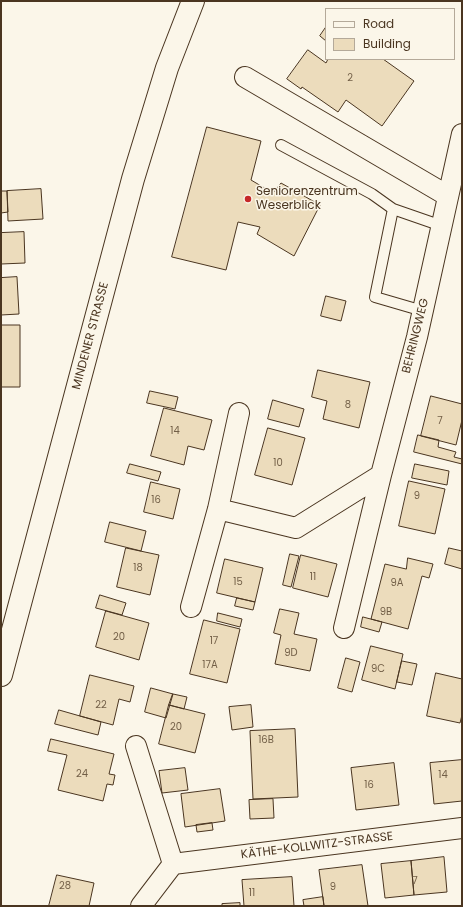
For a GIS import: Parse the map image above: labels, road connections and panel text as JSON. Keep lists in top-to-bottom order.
{
  "streets": {
    "main road": ["MINDENER STRASSE"],
    "street": ["BEHRINGWEG", "KÄTHE-KOLLWITZ-STRASSE"]
  },
  "places": ["Seniorenzentrum Weserblick"],
  "house_numbers": [
    "2",
    "8",
    "7",
    "14",
    "10",
    "9",
    "16",
    "18",
    "11",
    "15",
    "9A",
    "9B",
    "20",
    "17",
    "9D",
    "17A",
    "9C",
    "22",
    "20",
    "16B",
    "24",
    "14",
    "16",
    "7",
    "28",
    "9",
    "11"
  ],
  "legend": ["Road", "Building"]
}
